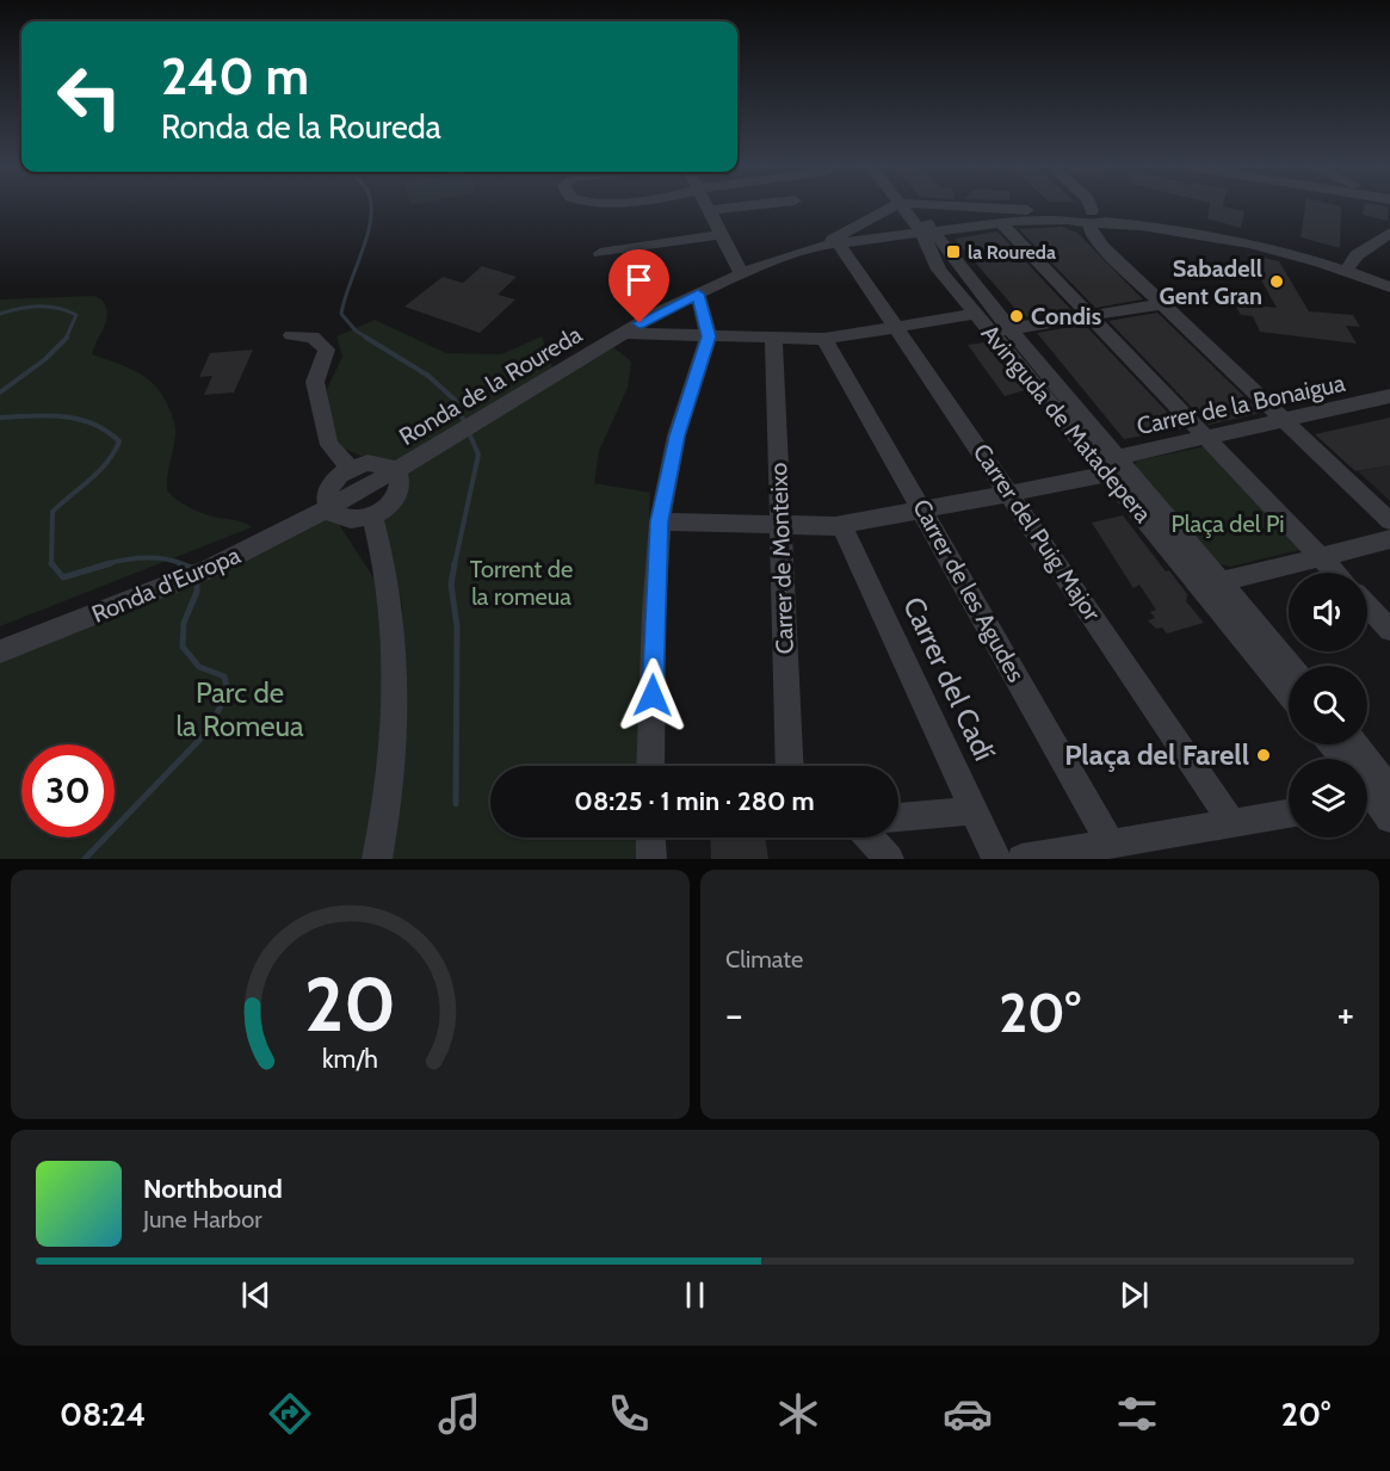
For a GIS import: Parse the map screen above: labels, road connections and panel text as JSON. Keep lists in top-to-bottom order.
{
  "streets": {
    "street": [
      "Ronda de la Roureda",
      "Carrer de la Bonaigua",
      "Avinguda de Matadepera",
      "Carrer del Puig Major",
      "Carrer de Monteixo",
      "Ronda d'Europa",
      "Carrer de les Agudes",
      "Carrer del Cadí"
    ]
  },
  "crossings": [
    ["Ronda de la Roureda", "Avinguda de Matadepera"],
    ["Ronda de la Roureda", "Carrer del Puig Major"],
    ["Ronda de la Roureda", "Ronda d'Europa"],
    ["Carrer de la Bonaigua", "Avinguda de Matadepera"],
    ["Carrer de la Bonaigua", "Carrer del Puig Major"],
    ["Carrer de la Bonaigua", "Carrer de Monteixo"],
    ["Carrer de la Bonaigua", "Carrer de les Agudes"],
    ["Carrer de la Bonaigua", "Carrer del Cadí"]
  ],
  "parks": ["Plaça del Pi", "Torrent de la romeua", "Parc de la Romeua"],
  "places": {
    "transit": ["la Roureda"],
    "other": ["Sabadell Gent Gran", "Condis", "Plaça del Farell"]
  },
  "page": {
    "turn": ["240 m", "Ronda de la Roureda"],
    "limit": "30",
    "trip": "08:25 · 1 min · 280 m",
    "tile": "Climate",
    "heat": ["−", "20°", "+"],
    "song": ["Northbound", "June Harbor"],
    "tabs": ["08:24", "20°"],
    "gauge": ["20", "km/h"]
  }
}
